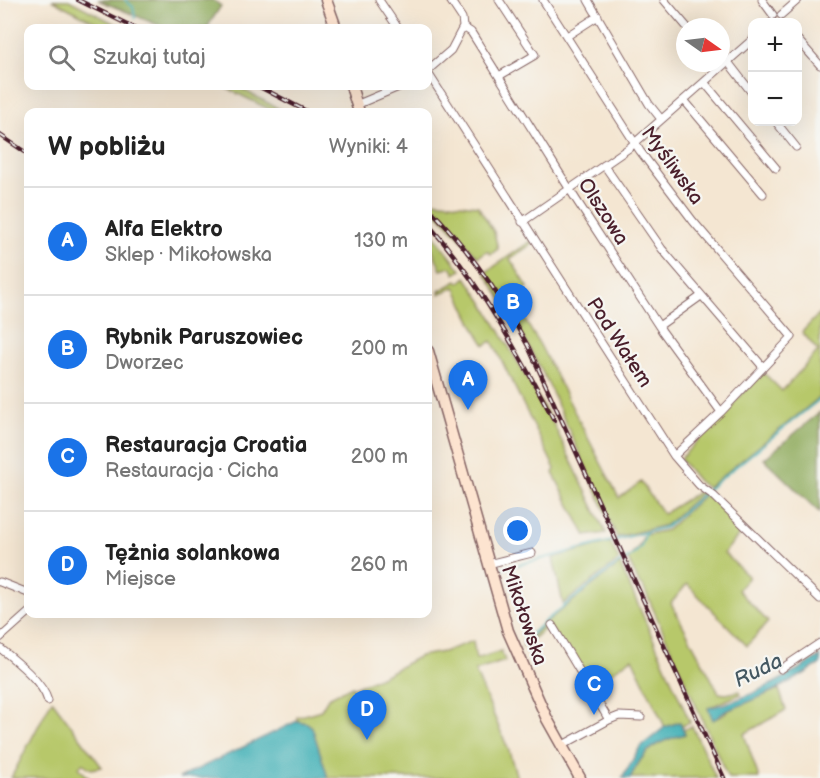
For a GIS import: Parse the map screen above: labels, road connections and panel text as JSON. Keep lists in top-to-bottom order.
{
  "streets": {
    "main road": ["Mikołowska"],
    "street": ["Myśliwska", "Olszowa", "Pod Wałem"]
  },
  "water": ["Ruda"],
  "north": "right",
  "page": {
    "map_buttons": ["+", "−"],
    "search": "Szukaj tutaj",
    "heading": ["W pobliżu", "Wyniki: 4"],
    "list": [
      {
        "mark": "A",
        "name": "Alfa Elektro",
        "note": "Sklep · Mikołowska",
        "value": "130 m"
      },
      {
        "mark": "B",
        "name": "Rybnik Paruszowiec",
        "note": "Dworzec",
        "value": "200 m"
      },
      {
        "mark": "C",
        "name": "Restauracja Croatia",
        "note": "Restauracja · Cicha",
        "value": "200 m"
      },
      {
        "mark": "D",
        "name": "Tężnia solankowa",
        "note": "Miejsce",
        "value": "260 m"
      }
    ],
    "pins": [
      "B",
      "A",
      "C",
      "D"
    ]
  }
}
